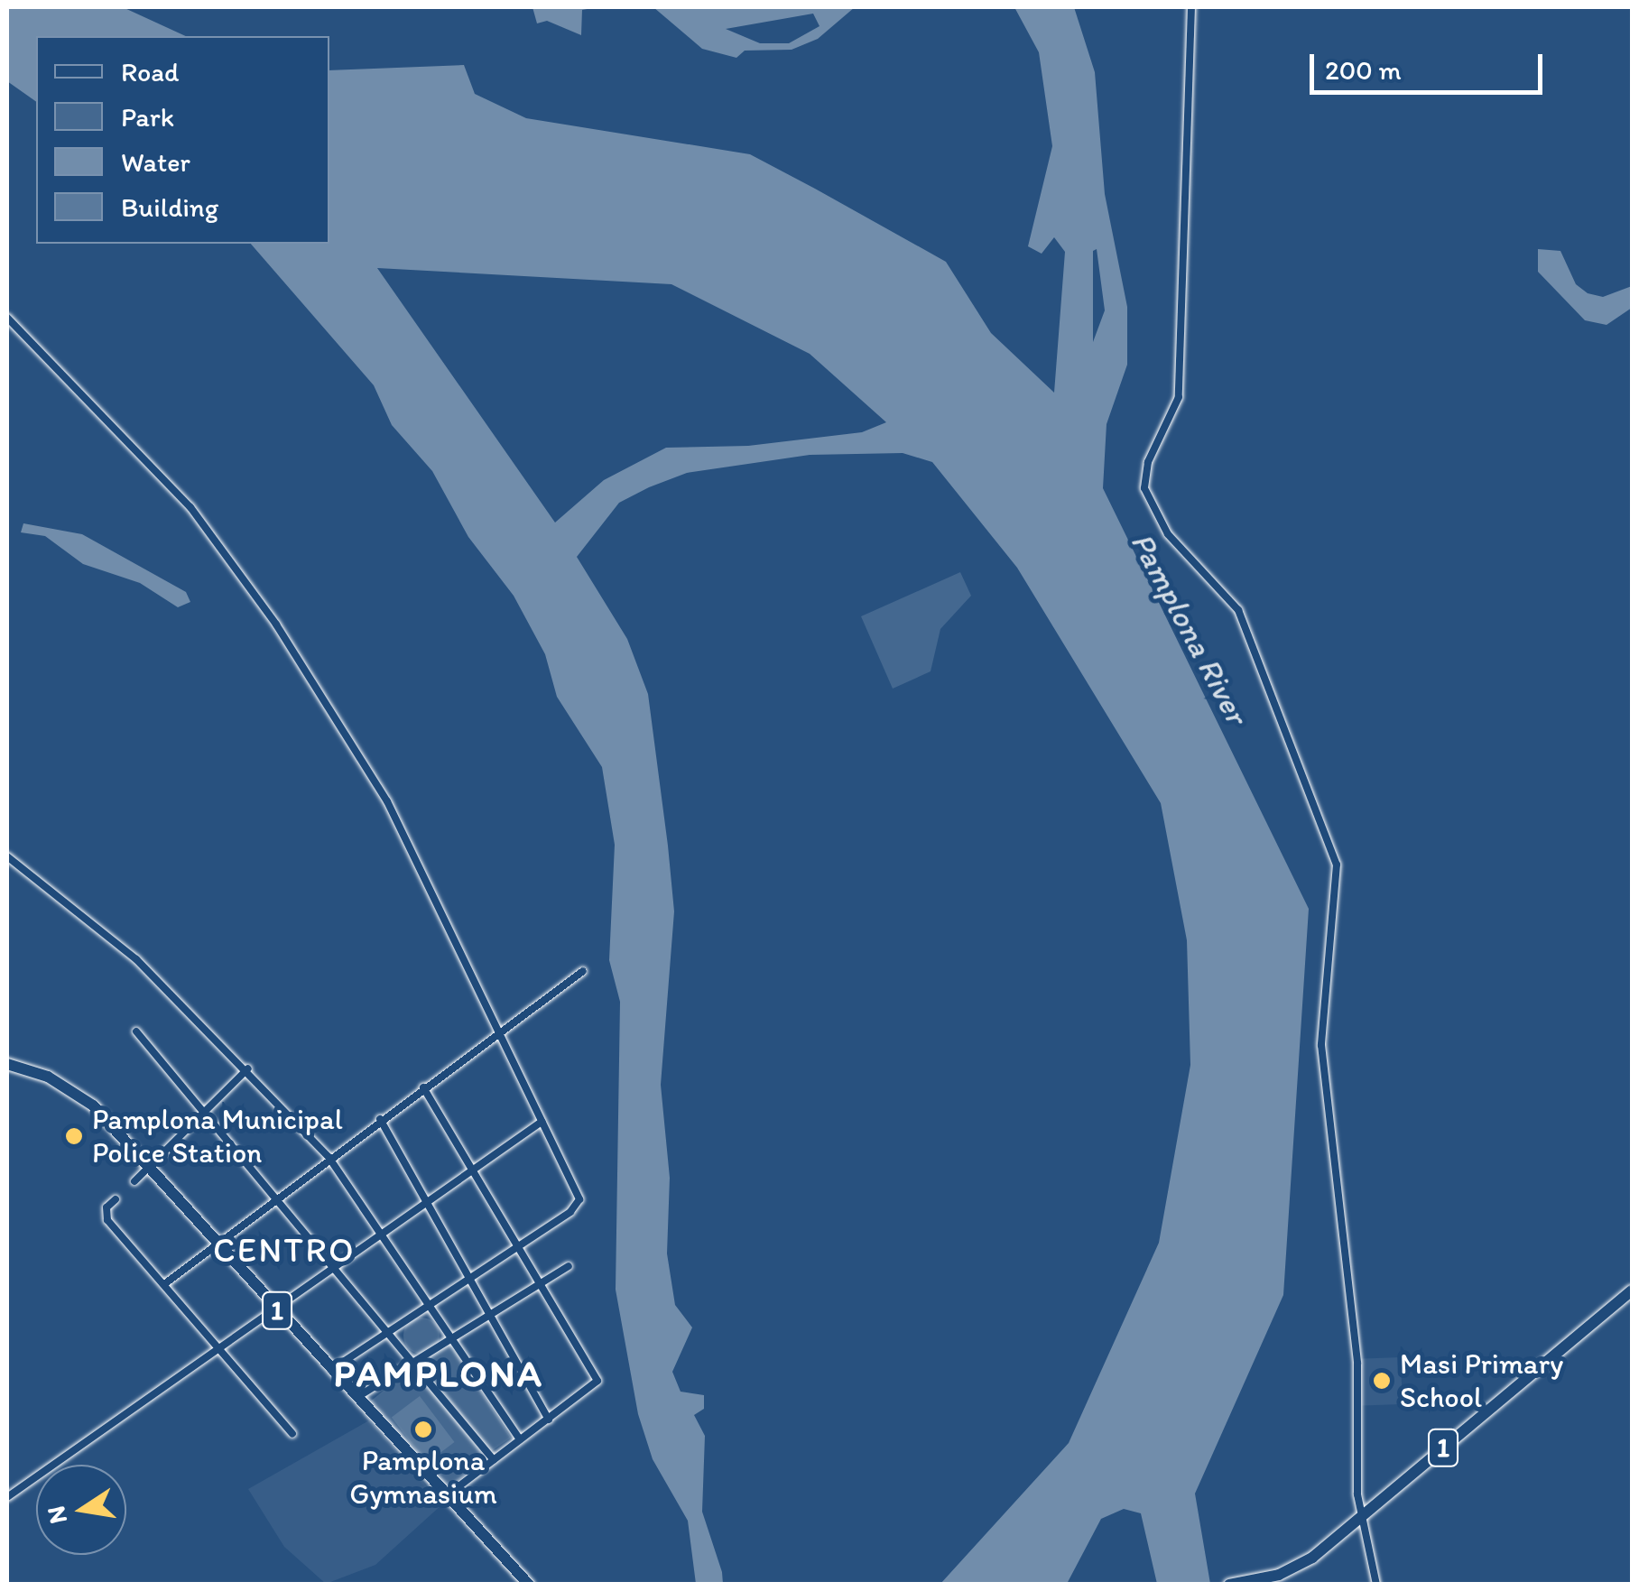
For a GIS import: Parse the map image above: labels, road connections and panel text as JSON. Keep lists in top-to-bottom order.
{
  "streets": {
    "highway": ["1"]
  },
  "districts": ["CENTRO", "PAMPLONA"],
  "water": ["Pamplona River"],
  "places": ["Pamplona Municipal Police Station", "Masi Primary School", "Pamplona Gymnasium"],
  "legend": [
    "Road",
    "Park",
    "Water",
    "Building"
  ],
  "scale_bar": "200 m",
  "north": "left"
}
